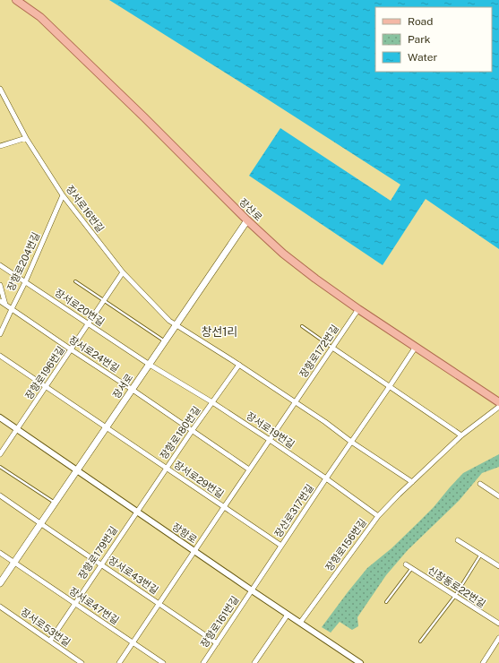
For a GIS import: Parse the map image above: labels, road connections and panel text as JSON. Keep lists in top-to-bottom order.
{
  "streets": {
    "main road": ["장산로", "장서로"],
    "street": [
      "장서로16번길",
      "장항로204번길",
      "장서로20번길",
      "장항로172번길",
      "장서로24번길",
      "장항로196번길",
      "장서로19번길",
      "장항로180번길",
      "장서로29번길",
      "장산로317번길",
      "장항로",
      "장항로156번길",
      "장항로179번길",
      "장서로43번길",
      "신창동로22번길",
      "장서로47번길",
      "장항로161번길",
      "장서로53번길"
    ]
  },
  "crossings": [
    ["장서로16번길", "장항로204번길"],
    ["장서로16번길", "장항로172번길"],
    ["장서로16번길", "장항로196번길"],
    ["장서로16번길", "장서로"],
    ["장서로16번길", "장항로180번길"],
    ["장산로", "장항로172번길"],
    ["장산로", "장서로"],
    ["장산로", "장산로317번길"],
    ["장항로204번길", "장서로20번길"],
    ["장항로204번길", "장서로24번길"],
    ["장서로20번길", "장항로196번길"],
    ["장서로20번길", "장서로"],
    ["장서로20번길", "장서로19번길"],
    ["장항로172번길", "장서로24번길"],
    ["장항로172번길", "장서로19번길"],
    ["장항로172번길", "장서로29번길"],
    ["장항로172번길", "장항로"],
    ["장항로172번길", "장서로43번길"],
    ["장항로172번길", "장서로47번길"],
    ["장서로24번길", "장항로196번길"],
    ["장서로24번길", "장서로"],
    ["장서로24번길", "장항로180번길"],
    ["장항로196번길", "장서로29번길"],
    ["장항로196번길", "장항로"],
    ["장서로", "장서로19번길"],
    ["장서로", "장서로29번길"],
    ["장서로", "장항로"],
    ["장서로", "장서로43번길"],
    ["장서로", "장서로47번길"],
    ["장서로19번길", "장항로180번길"],
    ["장서로19번길", "장산로317번길"],
    ["장서로19번길", "장항로156번길"],
    ["장항로180번길", "장서로29번길"],
    ["장항로180번길", "장항로"],
    ["장항로180번길", "장항로179번길"],
    ["장서로29번길", "장산로317번길"],
    ["장산로317번길", "장항로"],
    ["장산로317번길", "장항로161번길"],
    ["장항로", "장항로156번길"],
    ["장항로", "장항로179번길"],
    ["장항로", "장항로161번길"],
    ["장항로179번길", "장서로43번길"],
    ["장항로179번길", "장서로47번길"],
    ["장항로179번길", "장서로53번길"],
    ["장서로43번길", "장항로161번길"]
  ],
  "districts": ["창선1리"],
  "legend": ["Road", "Park", "Water"]
}
